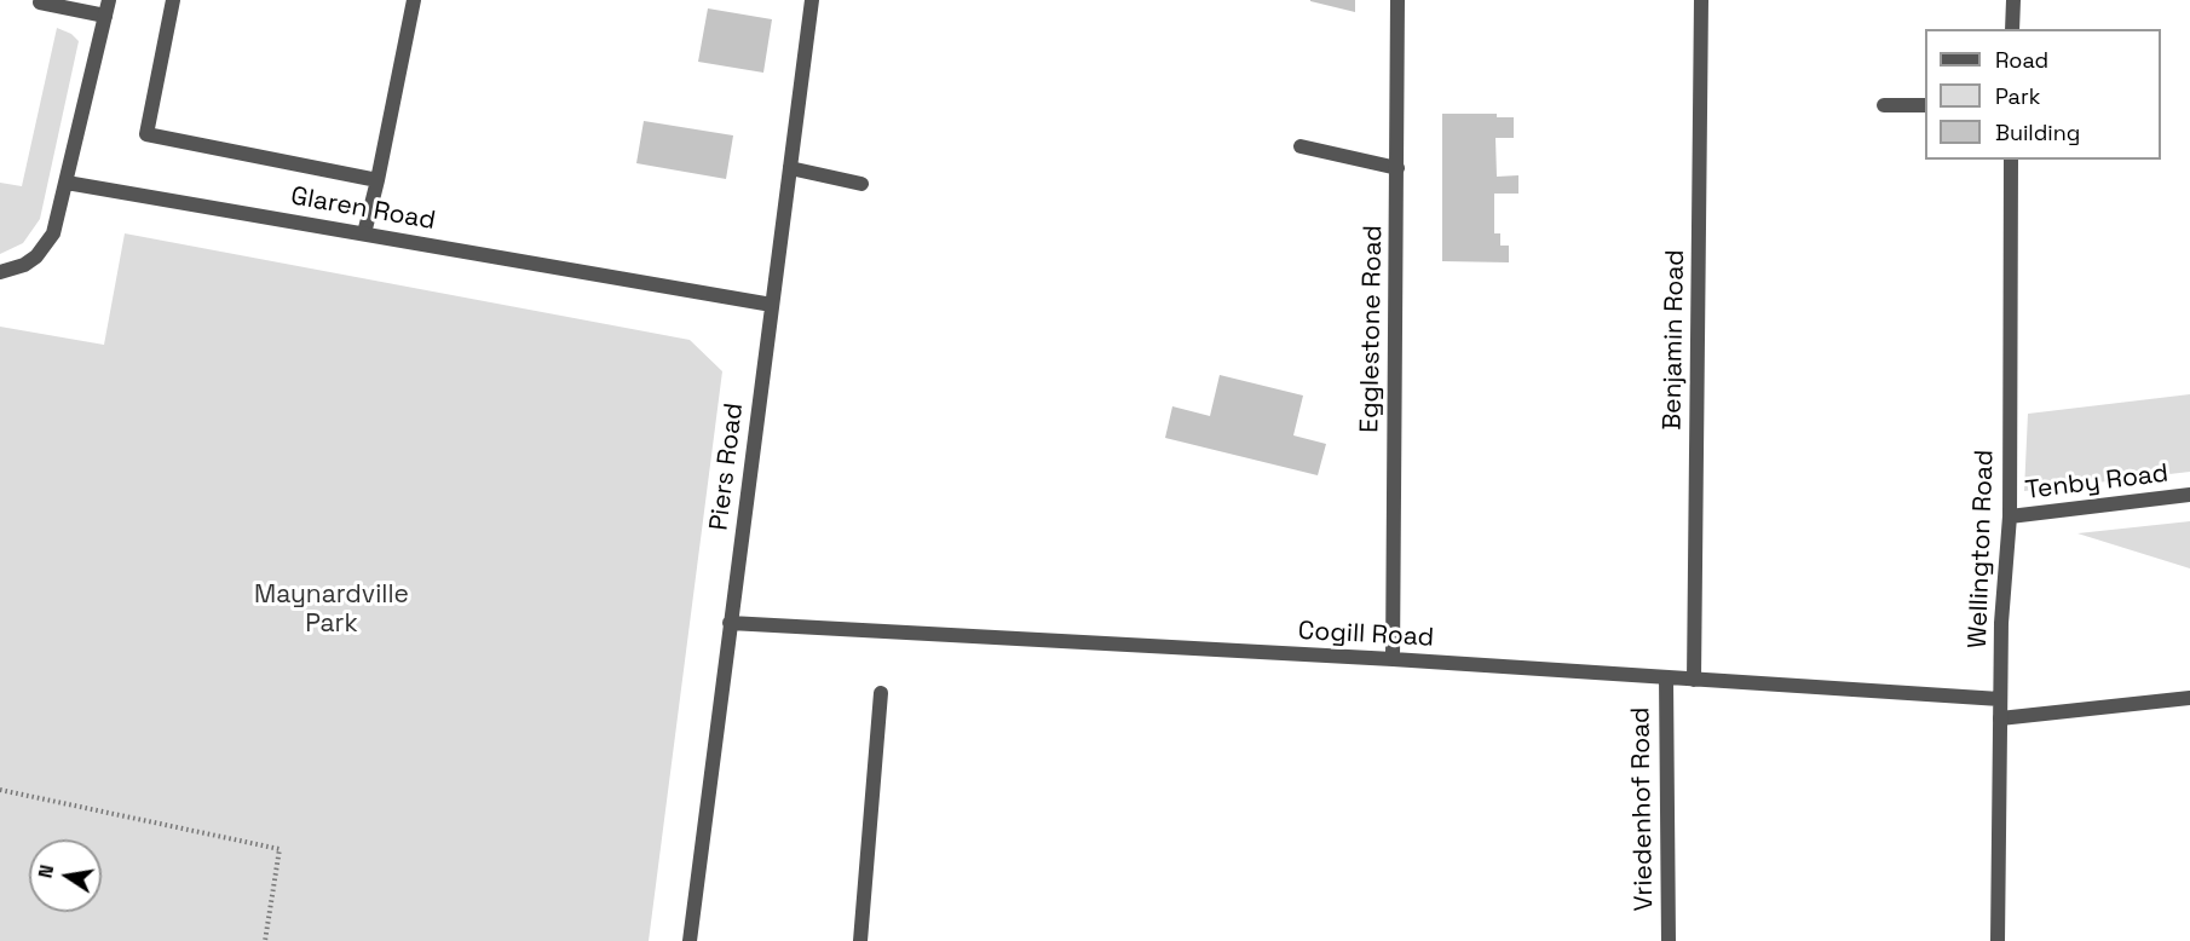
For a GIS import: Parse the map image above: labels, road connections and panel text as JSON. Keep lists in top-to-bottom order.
{
  "streets": {
    "street": [
      "Glaren Road",
      "Egglestone Road",
      "Benjamin Road",
      "Piers Road",
      "Tenby Road",
      "Wellington Road",
      "Cogill Road",
      "Vriedenhof Road"
    ]
  },
  "crossings": [
    ["Glaren Road", "Piers Road"],
    ["Egglestone Road", "Cogill Road"],
    ["Benjamin Road", "Cogill Road"],
    ["Piers Road", "Cogill Road"],
    ["Tenby Road", "Wellington Road"],
    ["Wellington Road", "Cogill Road"],
    ["Cogill Road", "Vriedenhof Road"]
  ],
  "parks": ["Maynardville Park"],
  "legend": ["Road", "Park", "Building"],
  "north": "left"
}
